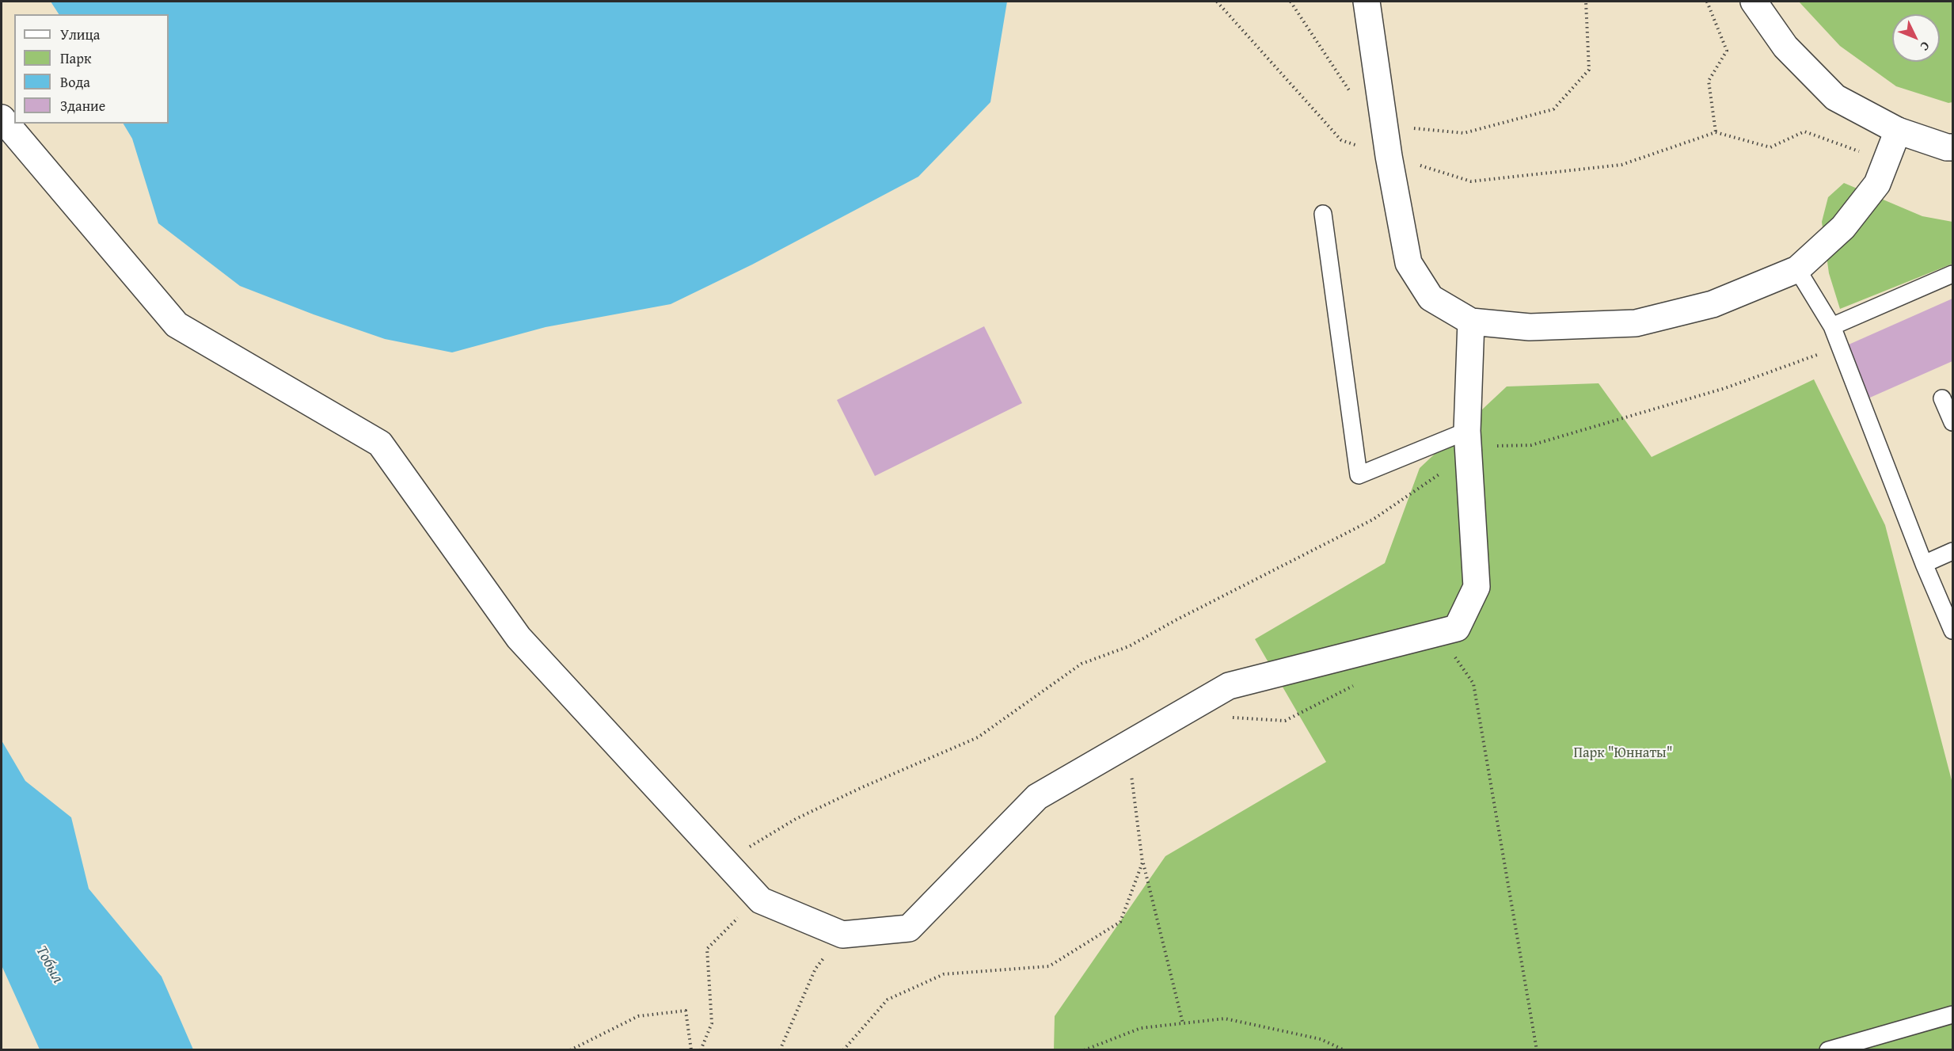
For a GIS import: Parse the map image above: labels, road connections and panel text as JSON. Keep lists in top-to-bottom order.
{
  "water": ["Тобыл"],
  "parks": ["Парк \"Юннаты\""],
  "legend": [
    "Улица",
    "Парк",
    "Вода",
    "Здание"
  ],
  "north": "bottom right"
}
